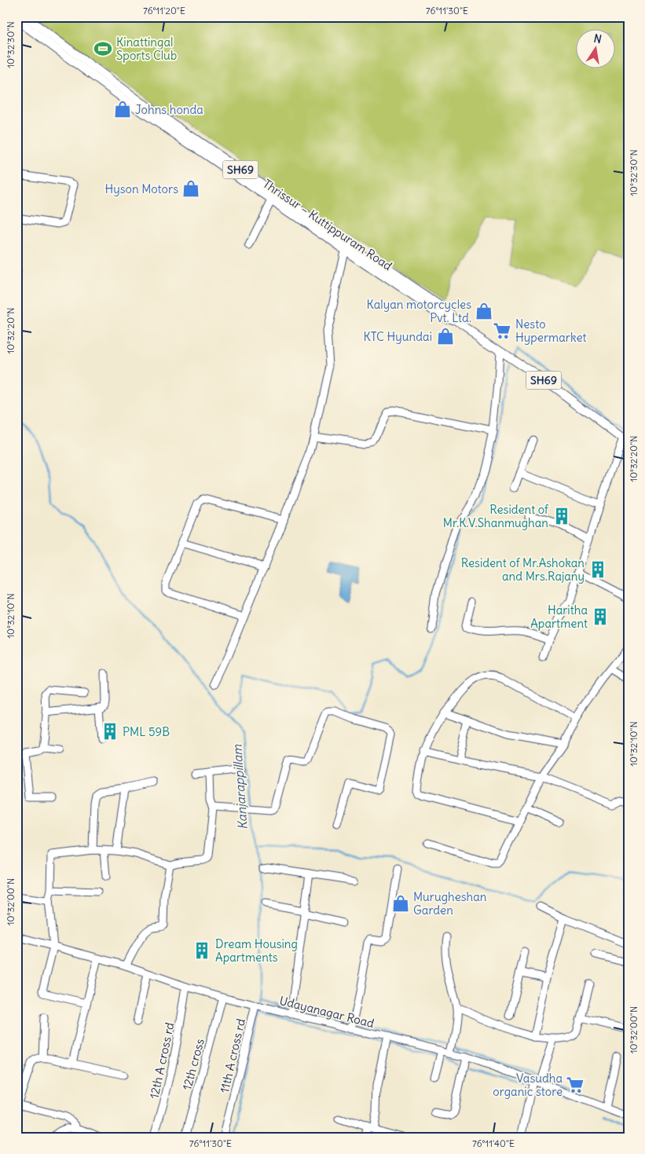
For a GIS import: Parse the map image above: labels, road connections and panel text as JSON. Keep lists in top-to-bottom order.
{
  "streets": {
    "main road": ["SH69", "Thrissur – Kuttippuram Road"],
    "street": [
      "Udayanagar Road",
      "11th A cross rd",
      "12th A cross rd",
      "12th cross"
    ]
  },
  "crossings": [
    ["Udayanagar Road", "11th A cross rd"],
    ["Udayanagar Road", "12th A cross rd"],
    ["Udayanagar Road", "12th cross"]
  ],
  "water": ["Kanjarappillam"],
  "places": {
    "sports": ["Kinattingal Sports Club"],
    "shop": [
      "Johns honda",
      "Hyson Motors",
      "Kalyan motorcycles Pvt. Ltd.",
      "KTC Hyundai",
      "Murugheshan Garden"
    ],
    "supermarket": ["Nesto Hypermarket", "Vasudha organic store"],
    "building": [
      "Resident of Mr.K.V.Shanmughan",
      "Resident of Mr.Ashokan and Mrs.Rajany",
      "Haritha Apartment",
      "PML 59B",
      "Dream Housing Apartments"
    ]
  },
  "north": "top",
  "coordinates": [
    "76°11'20\"E",
    "76°11'30\"E",
    "10°32'30\"N",
    "10°32'20\"N",
    "10°32'10\"N",
    "10°32'00\"N",
    "76°11'40\"E"
  ]
}
